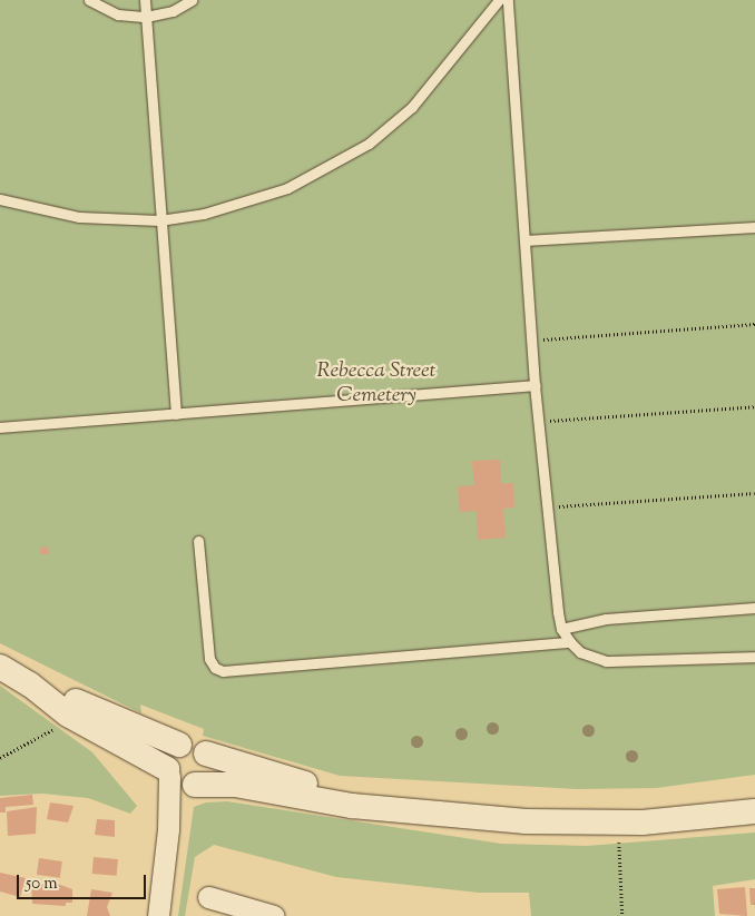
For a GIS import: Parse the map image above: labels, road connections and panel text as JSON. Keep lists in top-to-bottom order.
{
  "parks": ["Rebecca Street Cemetery"],
  "scale_bar": "50 m"
}
